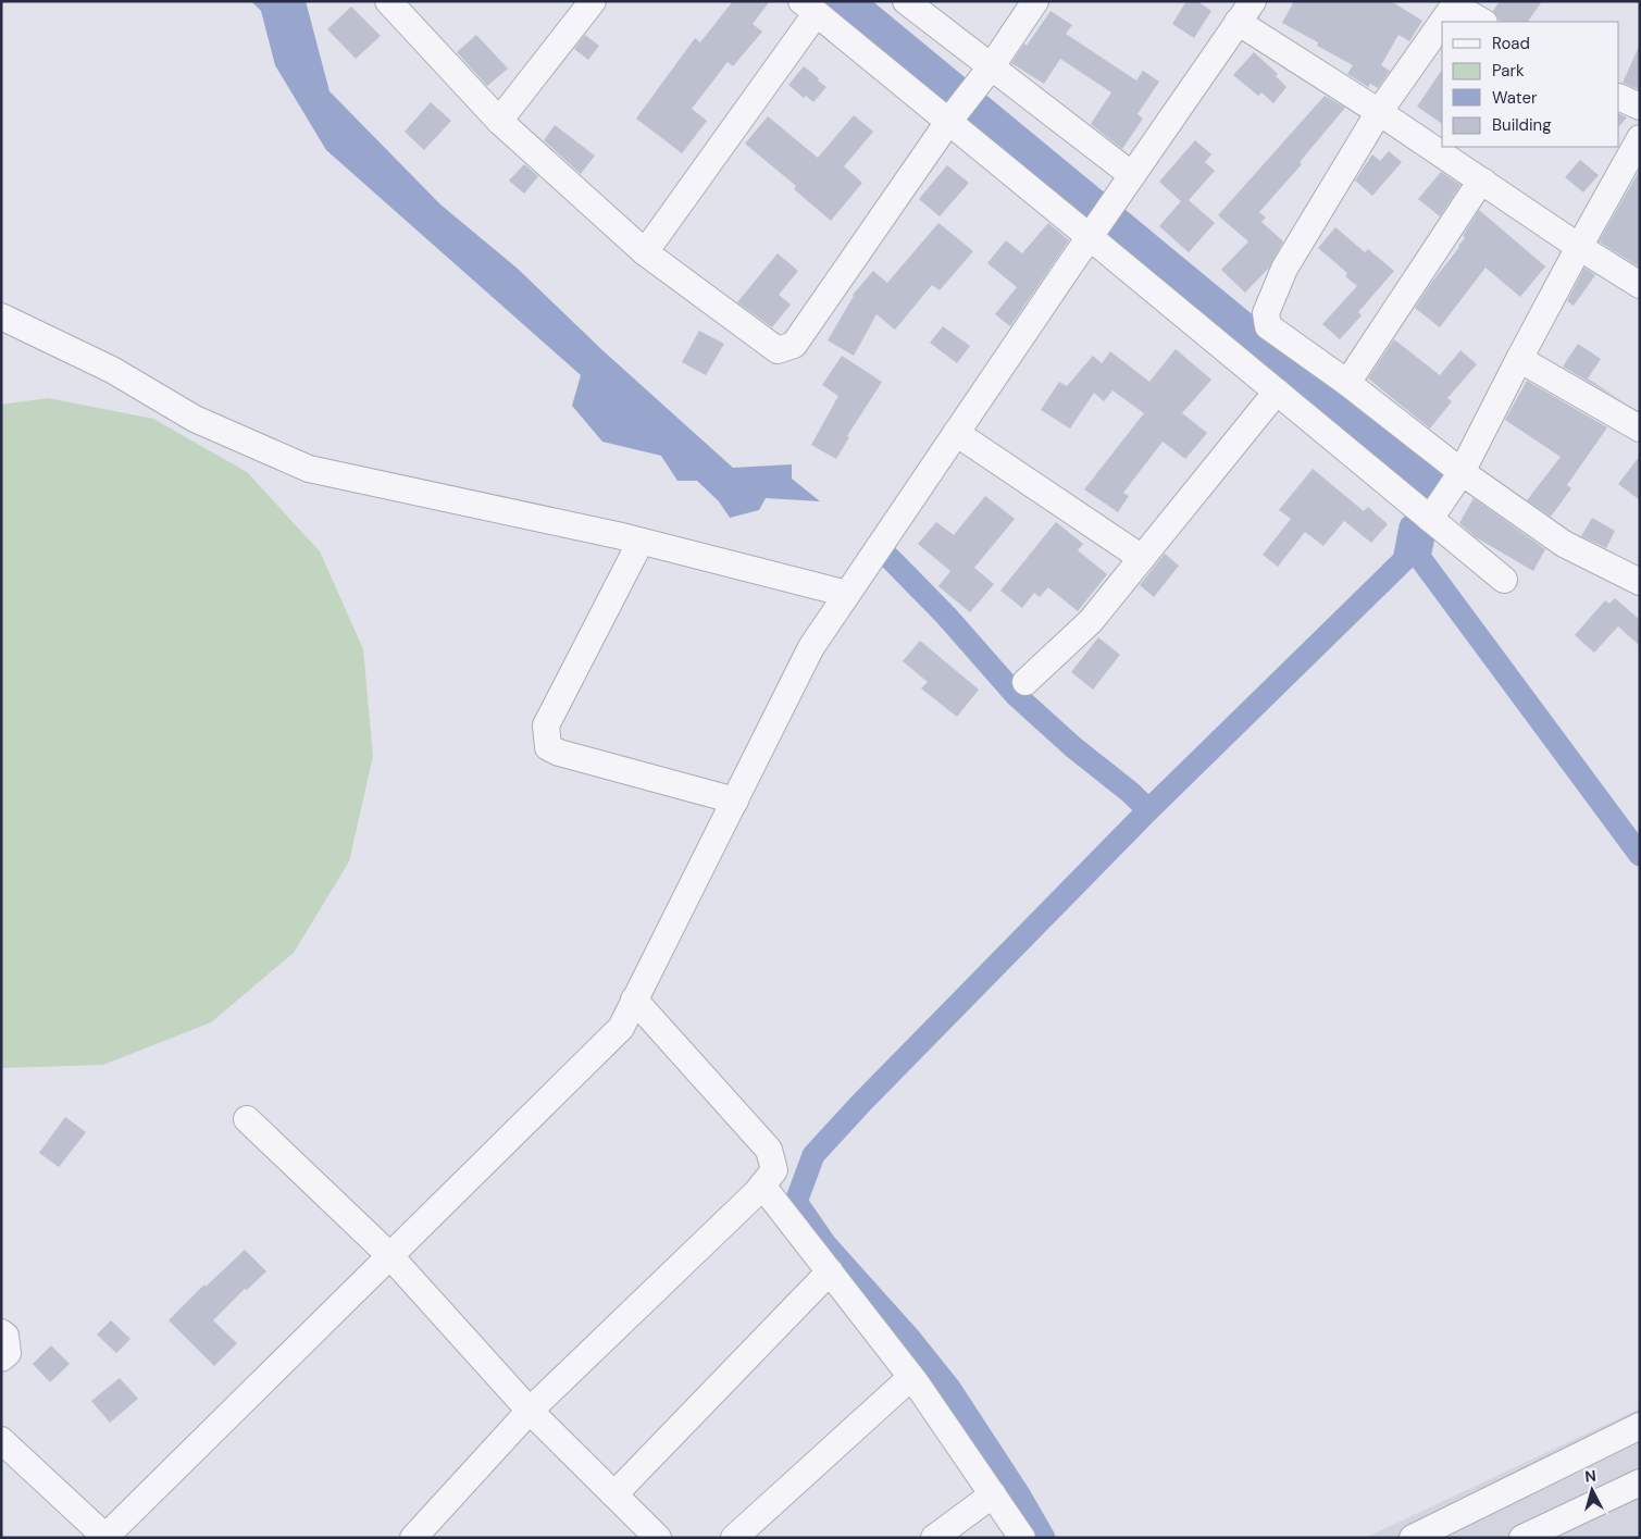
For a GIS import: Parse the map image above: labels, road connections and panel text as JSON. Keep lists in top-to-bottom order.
{
  "legend": [
    "Road",
    "Park",
    "Water",
    "Building"
  ],
  "north": "top"
}
